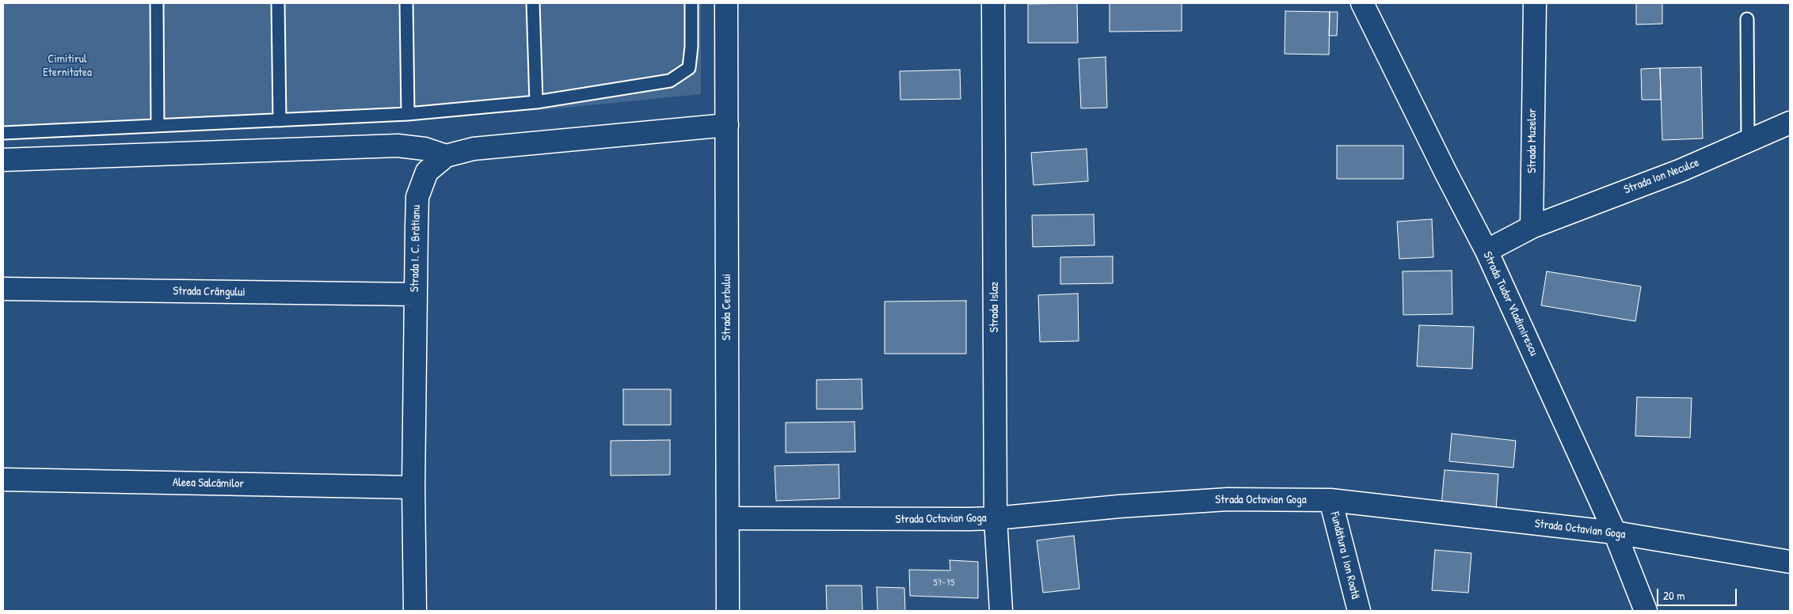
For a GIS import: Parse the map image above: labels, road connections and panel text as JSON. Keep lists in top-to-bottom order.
{
  "streets": {
    "street": [
      "Strada Muzelor",
      "Strada Ion Neculce",
      "Strada I. C. Brătianu",
      "Strada Crângului",
      "Strada Tudor Vladimirescu",
      "Strada Cerbului",
      "Strada Islaz",
      "Aleea Salcâmilor",
      "Strada Octavian Goga",
      "Fundătura I Ion Roată"
    ]
  },
  "crossings": [
    ["Strada Muzelor", "Strada Ion Neculce"],
    ["Strada I. C. Brătianu", "Strada Crângului"],
    ["Strada I. C. Brătianu", "Strada Cerbului"],
    ["Strada I. C. Brătianu", "Aleea Salcâmilor"],
    ["Strada Tudor Vladimirescu", "Strada Octavian Goga"],
    ["Strada Cerbului", "Strada Octavian Goga"],
    ["Strada Islaz", "Strada Octavian Goga"],
    ["Strada Octavian Goga", "Fundătura I Ion Roată"]
  ],
  "parks": ["Cimitirul Eternitatea"],
  "house_numbers": ["57-75"],
  "scale_bar": "20 m"
}
